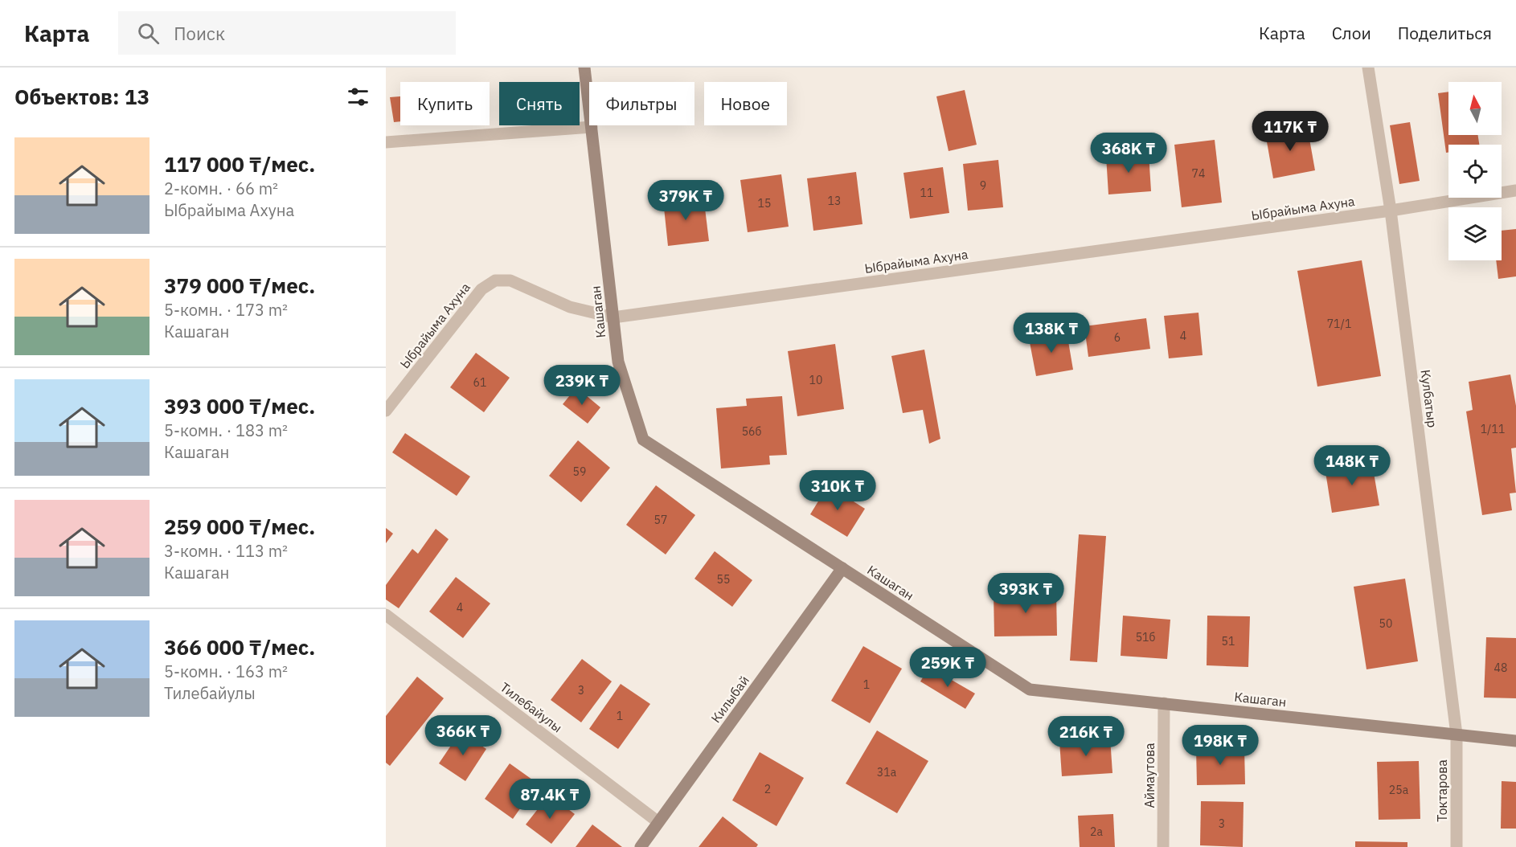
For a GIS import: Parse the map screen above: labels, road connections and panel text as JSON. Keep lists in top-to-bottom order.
{
  "streets": {
    "street": [
      "Ыбрайыма Ахуна",
      "Кашаган",
      "Кулбатыр",
      "Килыбай",
      "Тилебайулы",
      "Аймаутова",
      "Токтарова"
    ]
  },
  "crossings": [
    ["Ыбрайыма Ахуна", "Кашаган"],
    ["Ыбрайыма Ахуна", "Кулбатыр"],
    ["Кашаган", "Кулбатыр"],
    ["Кашаган", "Килыбай"],
    ["Кашаган", "Аймаутова"],
    ["Кашаган", "Токтарова"],
    ["Кулбатыр", "Токтарова"],
    ["Килыбай", "Тилебайулы"]
  ],
  "house_numbers": [
    "74",
    "9",
    "11",
    "13",
    "15",
    "71/1",
    "4",
    "6",
    "10",
    "61",
    "1/11",
    "56б",
    "59",
    "57",
    "55",
    "4",
    "50",
    "51б",
    "51",
    "48",
    "1",
    "3",
    "1",
    "31а",
    "2",
    "25а",
    "3",
    "2а"
  ],
  "north": "top",
  "page": {
    "header": "Карта",
    "search": "Поиск",
    "nav": ["Карта", "Слои", "Поделиться"],
    "heading": "Объектов: 13",
    "chip": [
      "Купить",
      "Снять",
      "Фильтры",
      "Новое"
    ],
    "price": [
      "117K ₸",
      "368K ₸",
      "379K ₸",
      "138K ₸",
      "239K ₸",
      "148K ₸",
      "310K ₸",
      "393K ₸",
      "259K ₸",
      "366K ₸",
      "216K ₸",
      "198K ₸",
      "87.4K ₸"
    ],
    "list": [
      {
        "name": "117 000 ₸/мес.",
        "note": "2-комн. · 66 m² · Ыбрайыма Ахуна"
      },
      {
        "name": "379 000 ₸/мес.",
        "note": "5-комн. · 173 m² · Кашаган"
      },
      {
        "name": "393 000 ₸/мес.",
        "note": "5-комн. · 183 m² · Кашаган"
      },
      {
        "name": "259 000 ₸/мес.",
        "note": "3-комн. · 113 m² · Кашаган"
      },
      {
        "name": "366 000 ₸/мес.",
        "note": "5-комн. · 163 m² · Тилебайулы"
      }
    ]
  }
}
